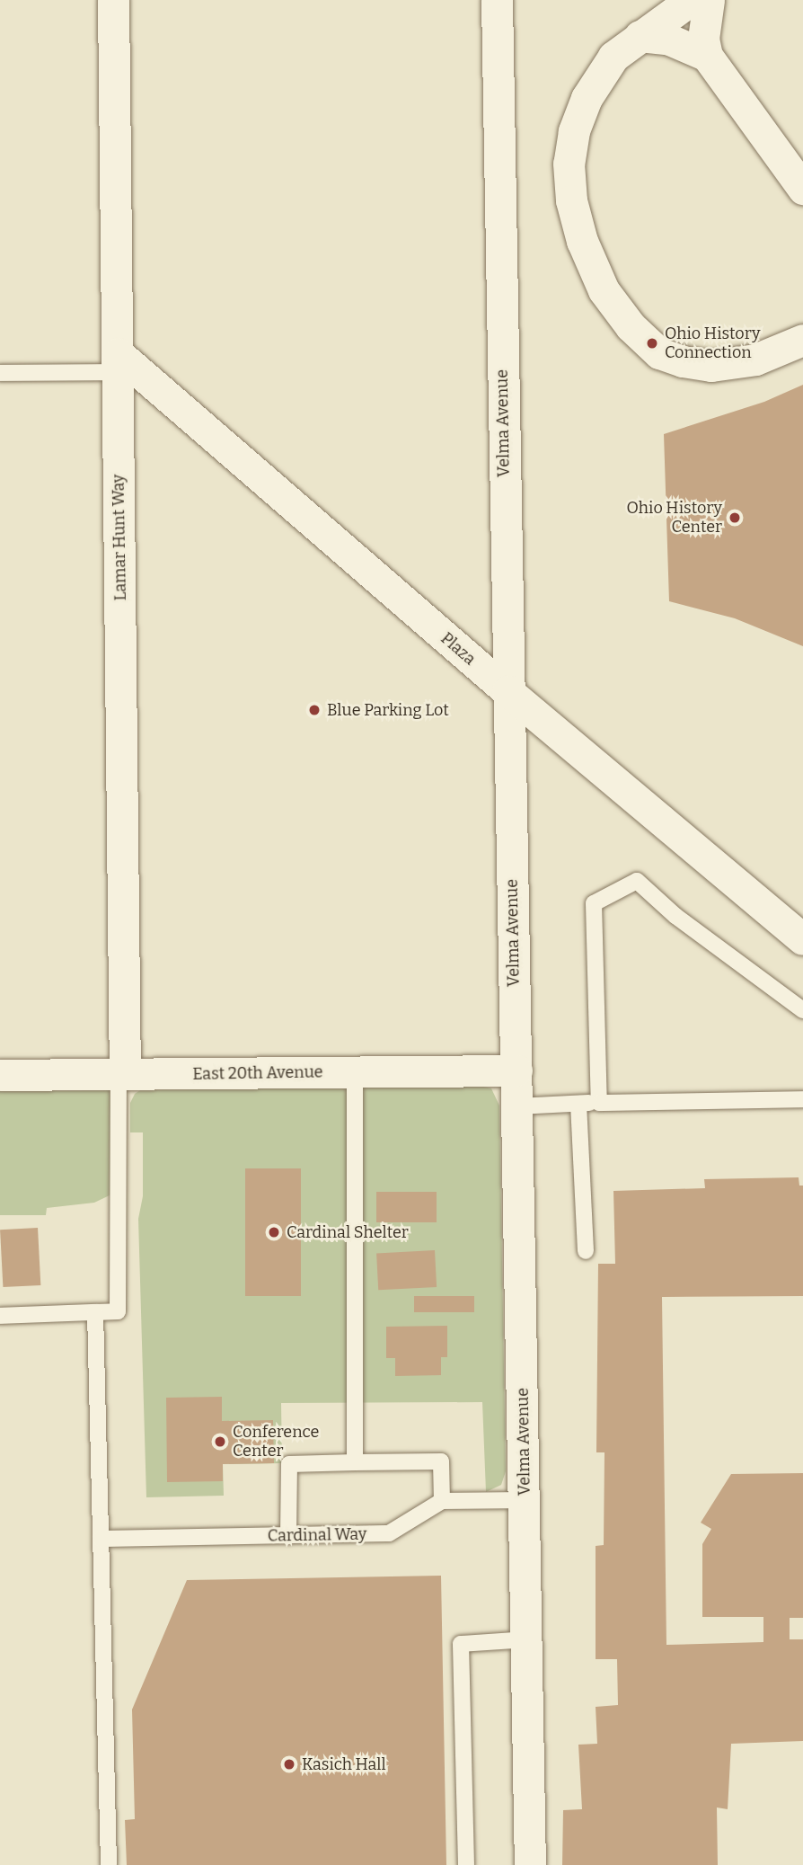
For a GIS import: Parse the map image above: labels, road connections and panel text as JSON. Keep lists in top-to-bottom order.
{
  "streets": {
    "street": [
      "Velma Avenue",
      "Lamar Hunt Way",
      "Plaza",
      "East 20th Avenue"
    ],
    "lane": ["Cardinal Way"]
  },
  "crossings": [
    ["Velma Avenue", "Plaza"],
    ["Velma Avenue", "East 20th Avenue"],
    ["Lamar Hunt Way", "Plaza"],
    ["Lamar Hunt Way", "East 20th Avenue"]
  ],
  "places": [
    "Ohio History Connection",
    "Ohio History Center",
    "Blue Parking Lot",
    "Cardinal Shelter",
    "Conference Center",
    "Kasich Hall"
  ]
}
